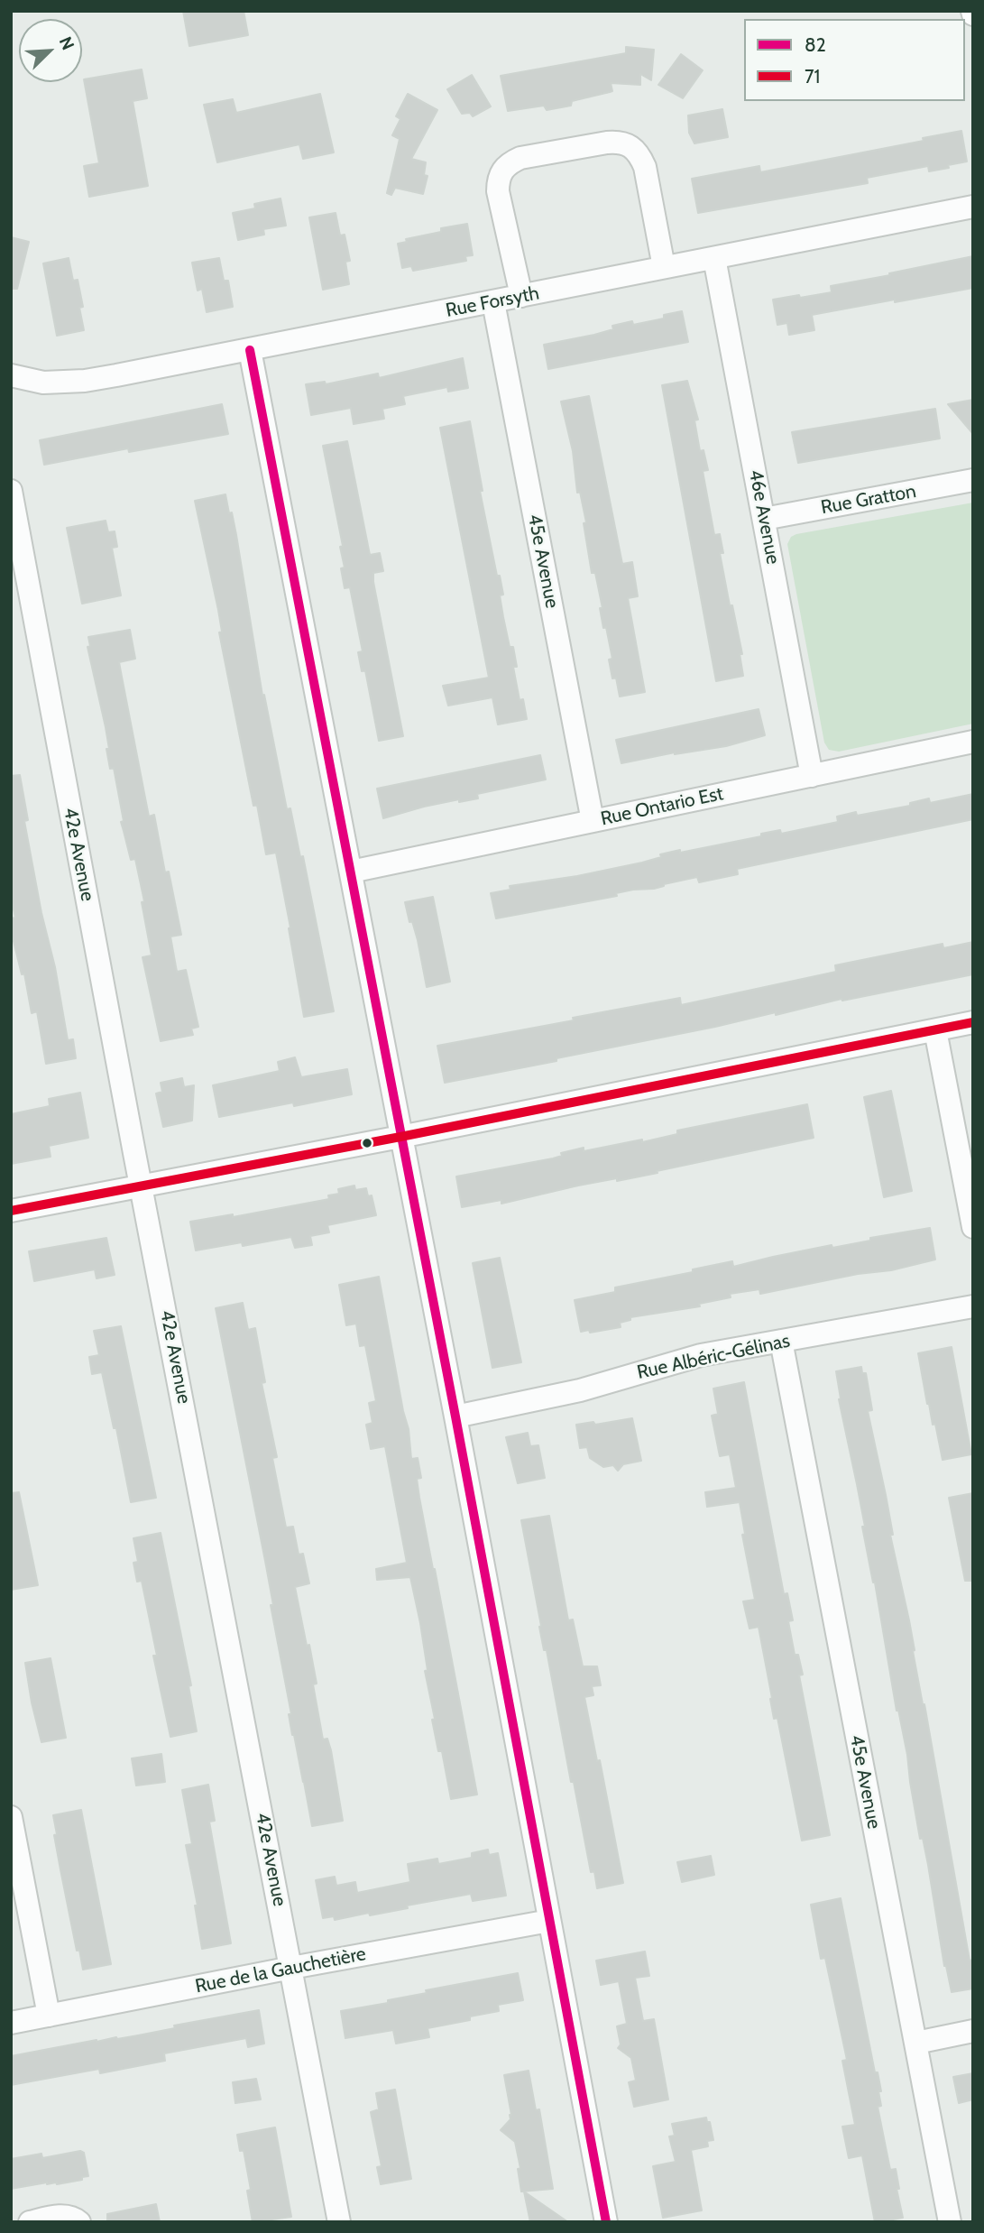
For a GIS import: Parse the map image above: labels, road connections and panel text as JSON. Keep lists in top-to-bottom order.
{
  "streets": {
    "street": [
      "Rue Forsyth",
      "Rue Gratton",
      "46e Avenue",
      "45e Avenue",
      "Rue Ontario Est",
      "42e Avenue",
      "Rue Albéric-Gélinas",
      "Rue de la Gauchetière"
    ]
  },
  "crossings": [
    ["Rue Forsyth", "46e Avenue"],
    ["Rue Forsyth", "45e Avenue"],
    ["Rue Gratton", "46e Avenue"],
    ["46e Avenue", "Rue Ontario Est"],
    ["45e Avenue", "Rue Ontario Est"],
    ["45e Avenue", "Rue Albéric-Gélinas"],
    ["42e Avenue", "Rue de la Gauchetière"]
  ],
  "lines": ["transit line 82", "transit line 71"],
  "legend": ["82", "71"],
  "north": "top right"
}
